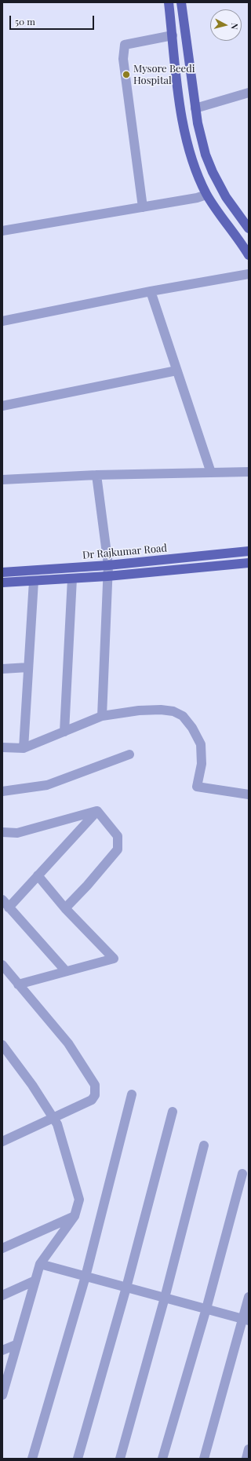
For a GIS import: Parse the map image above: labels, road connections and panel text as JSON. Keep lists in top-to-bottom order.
{
  "streets": {
    "main road": ["Dr Rajkumar Road"]
  },
  "places": ["Mysore Beedi Hospital"],
  "scale_bar": "50 m",
  "north": "right"
}
